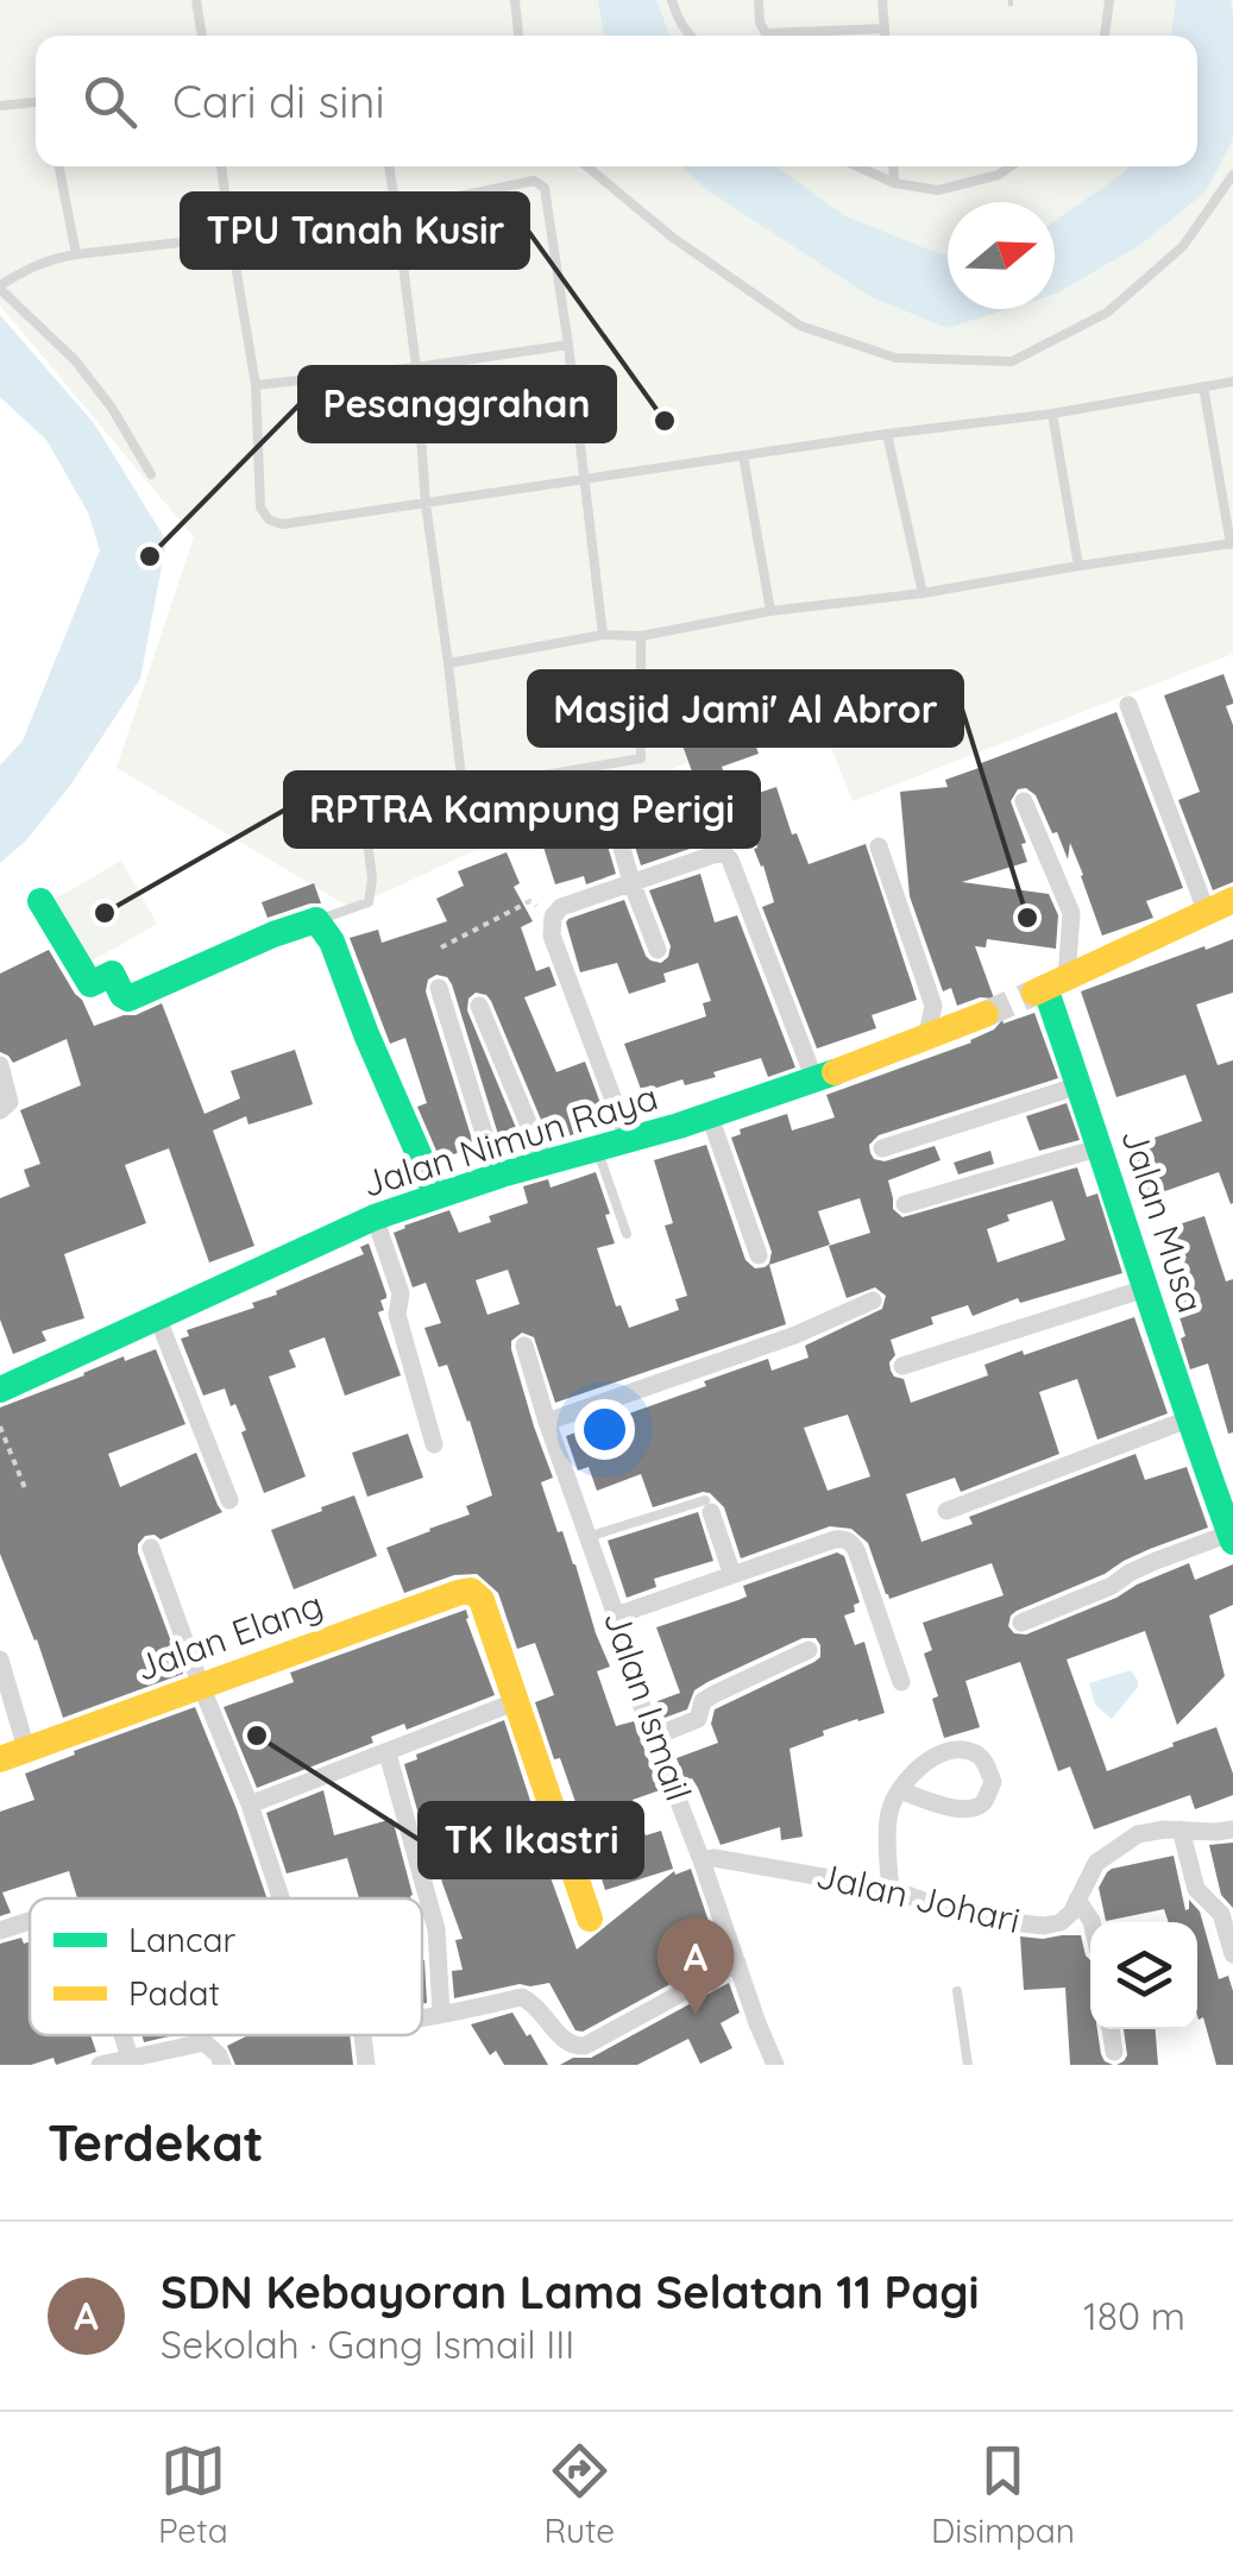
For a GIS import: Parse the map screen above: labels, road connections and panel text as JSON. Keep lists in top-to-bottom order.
{
  "streets": {
    "street": [
      "Jalan Nimun Raya",
      "Jalan Musa",
      "Jalan Elang",
      "Jalan Ismail",
      "Jalan Johari"
    ]
  },
  "crossings": [
    ["Jalan Ismail", "Jalan Johari"]
  ],
  "places": [
    "TPU Tanah Kusir",
    "Pesanggrahan",
    "RPTRA Kampung Perigi",
    "Masjid Jami' Al Abror",
    "TK Ikastri"
  ],
  "legend": ["Lancar", "Padat"],
  "north": "right",
  "page": {
    "search": "Cari di sini",
    "pins": "A",
    "heading": "Terdekat",
    "list": [
      {
        "mark": "A",
        "name": "SDN Kebayoran Lama Selatan 11 Pagi",
        "note": "Sekolah · Gang Ismail III",
        "value": "180 m"
      }
    ],
    "nav": ["Peta", "Rute", "Disimpan"]
  }
}
